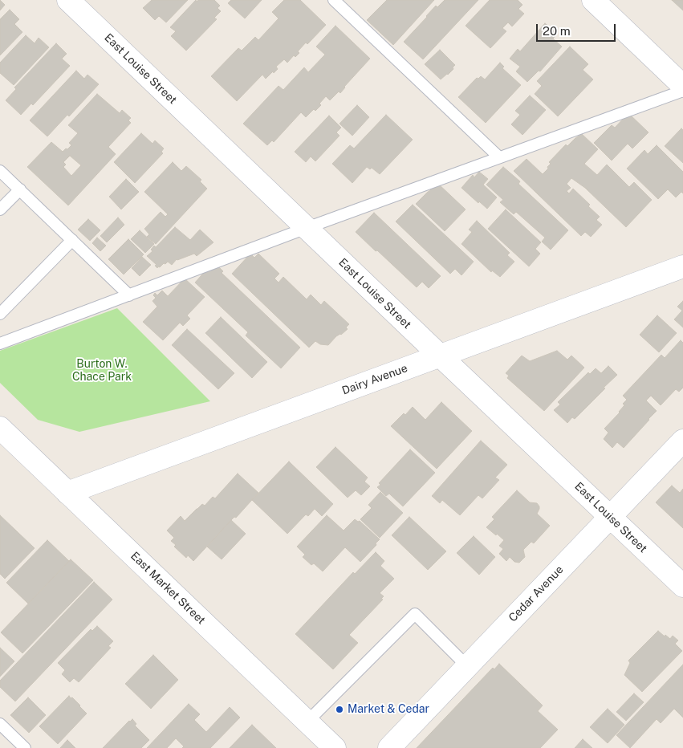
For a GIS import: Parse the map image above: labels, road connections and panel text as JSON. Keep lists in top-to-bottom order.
{
  "streets": {
    "street": [
      "East Louise Street",
      "Dairy Avenue",
      "East Market Street",
      "Cedar Avenue"
    ]
  },
  "crossings": [
    ["East Louise Street", "Dairy Avenue"],
    ["East Louise Street", "Cedar Avenue"],
    ["Dairy Avenue", "East Market Street"]
  ],
  "parks": ["Burton W. Chace Park"],
  "places": ["Market & Cedar"],
  "scale_bar": "20 m"
}
